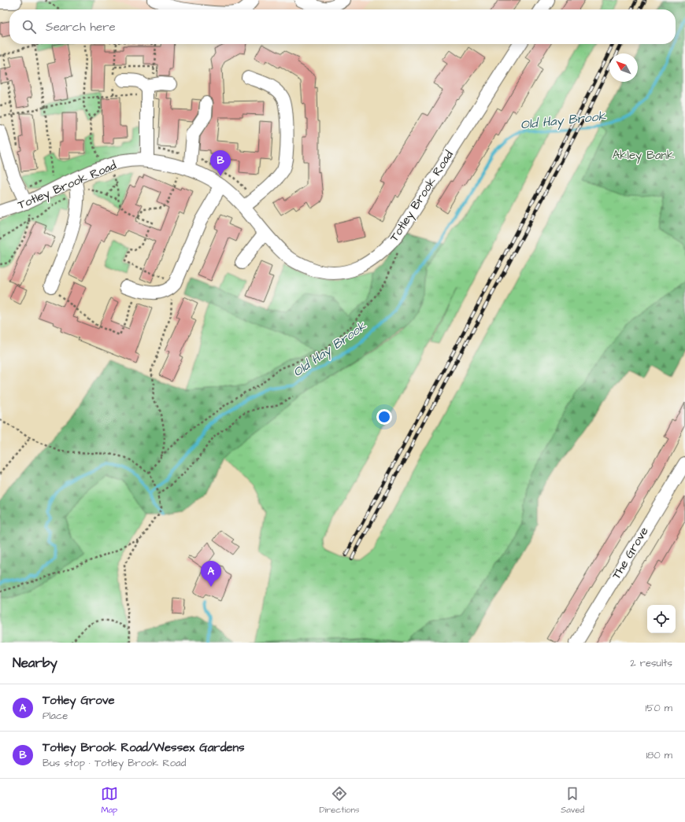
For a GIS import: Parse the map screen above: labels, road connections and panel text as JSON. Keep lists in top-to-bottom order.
{
  "streets": {
    "street": ["Totley Brook Road", "The Grove"]
  },
  "water": ["Old Hay Brook"],
  "parks": ["Akley Bank"],
  "north": "top left",
  "page": {
    "search": "Search here",
    "pins": ["B", "A"],
    "heading": ["Nearby", "2 results"],
    "list": [
      {
        "mark": "A",
        "name": "Totley Grove",
        "note": "Place",
        "value": "150 m"
      },
      {
        "mark": "B",
        "name": "Totley Brook Road/Wessex Gardens",
        "note": "Bus stop · Totley Brook Road",
        "value": "180 m"
      }
    ],
    "nav": ["Map", "Directions", "Saved"]
  }
}
